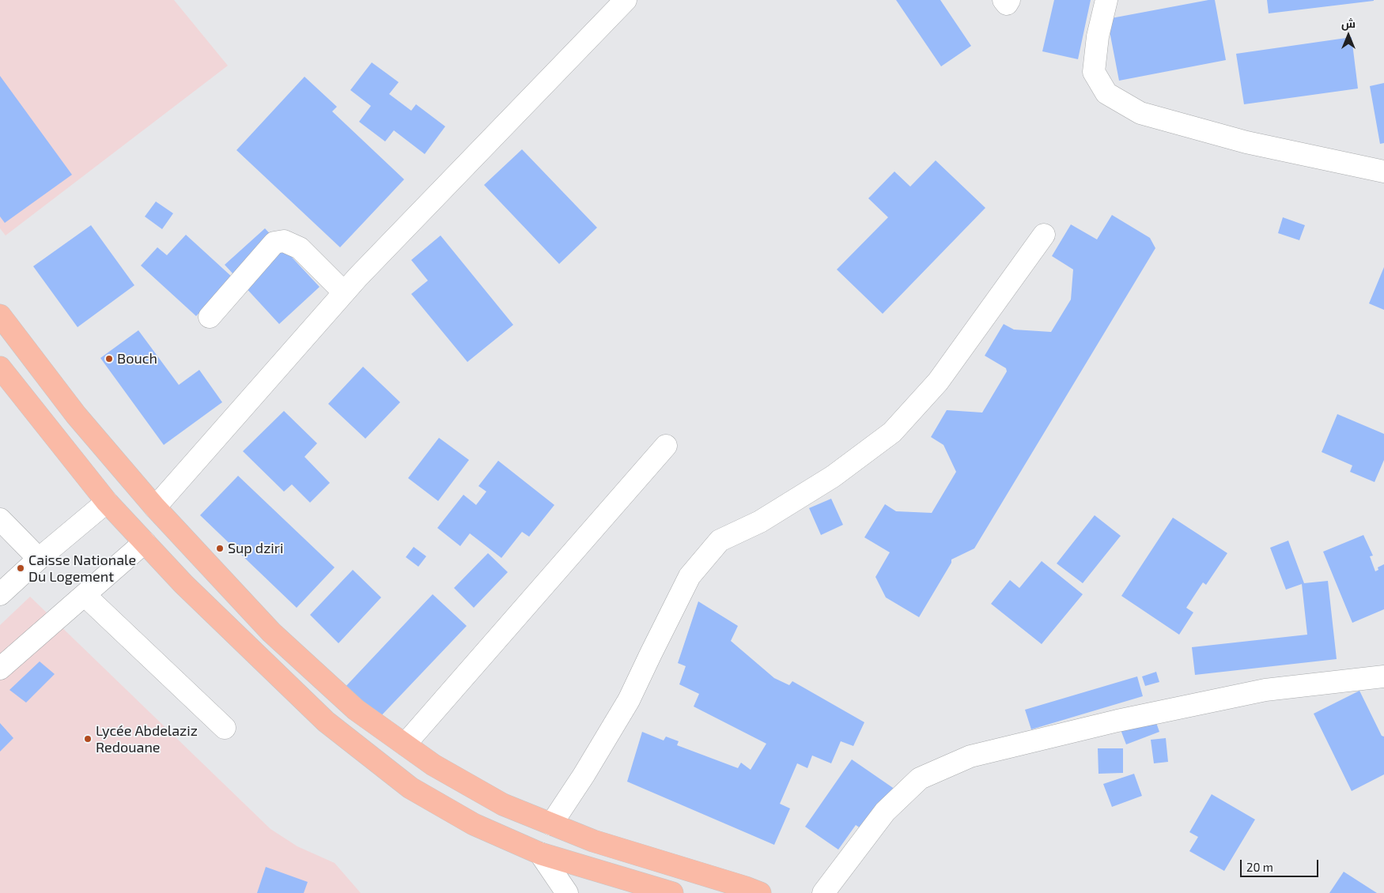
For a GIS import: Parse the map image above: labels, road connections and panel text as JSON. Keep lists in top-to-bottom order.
{
  "places": [
    "Bouch",
    "Sup dziri",
    "Caisse Nationale Du Logement",
    "Lycée Abdelaziz Redouane"
  ],
  "scale_bar": "20 m",
  "north": "top"
}
